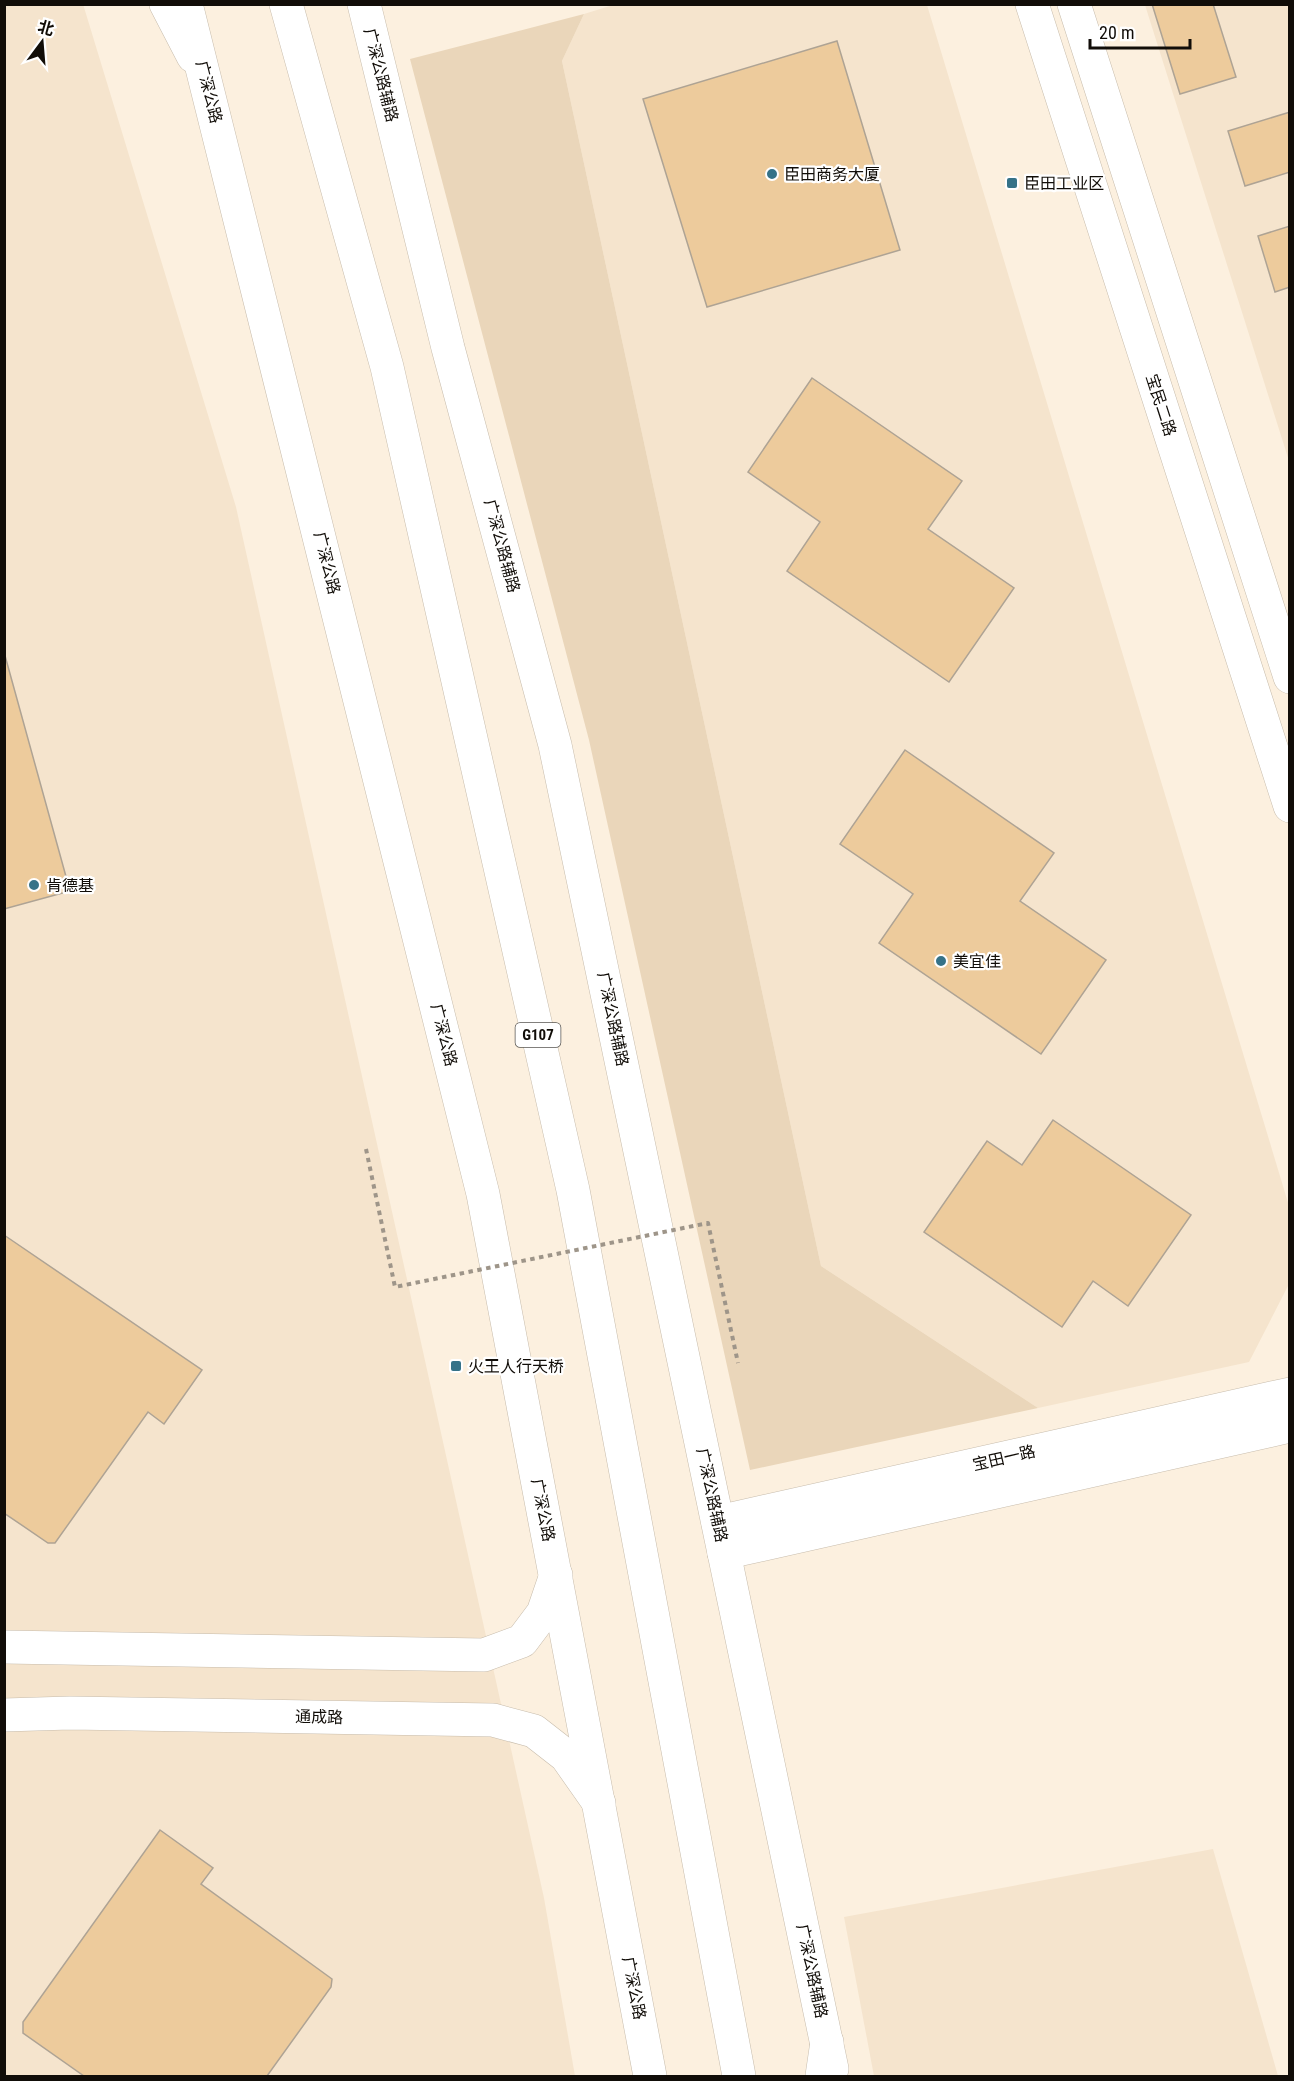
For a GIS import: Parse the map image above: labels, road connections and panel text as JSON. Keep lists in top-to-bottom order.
{
  "streets": {
    "main road": [
      "广深公路辅路",
      "广深公路",
      "宝民二路",
      "G107",
      "宝田一路",
      "通成路"
    ]
  },
  "crossings": [
    ["广深公路辅路", "宝田一路"],
    ["广深公路", "通成路"]
  ],
  "places": {
    "other": ["臣田商务大厦", "肯德基", "美宜佳"],
    "transit": ["臣田工业区", "火王人行天桥"]
  },
  "scale_bar": "20 m",
  "north": "top"
}
